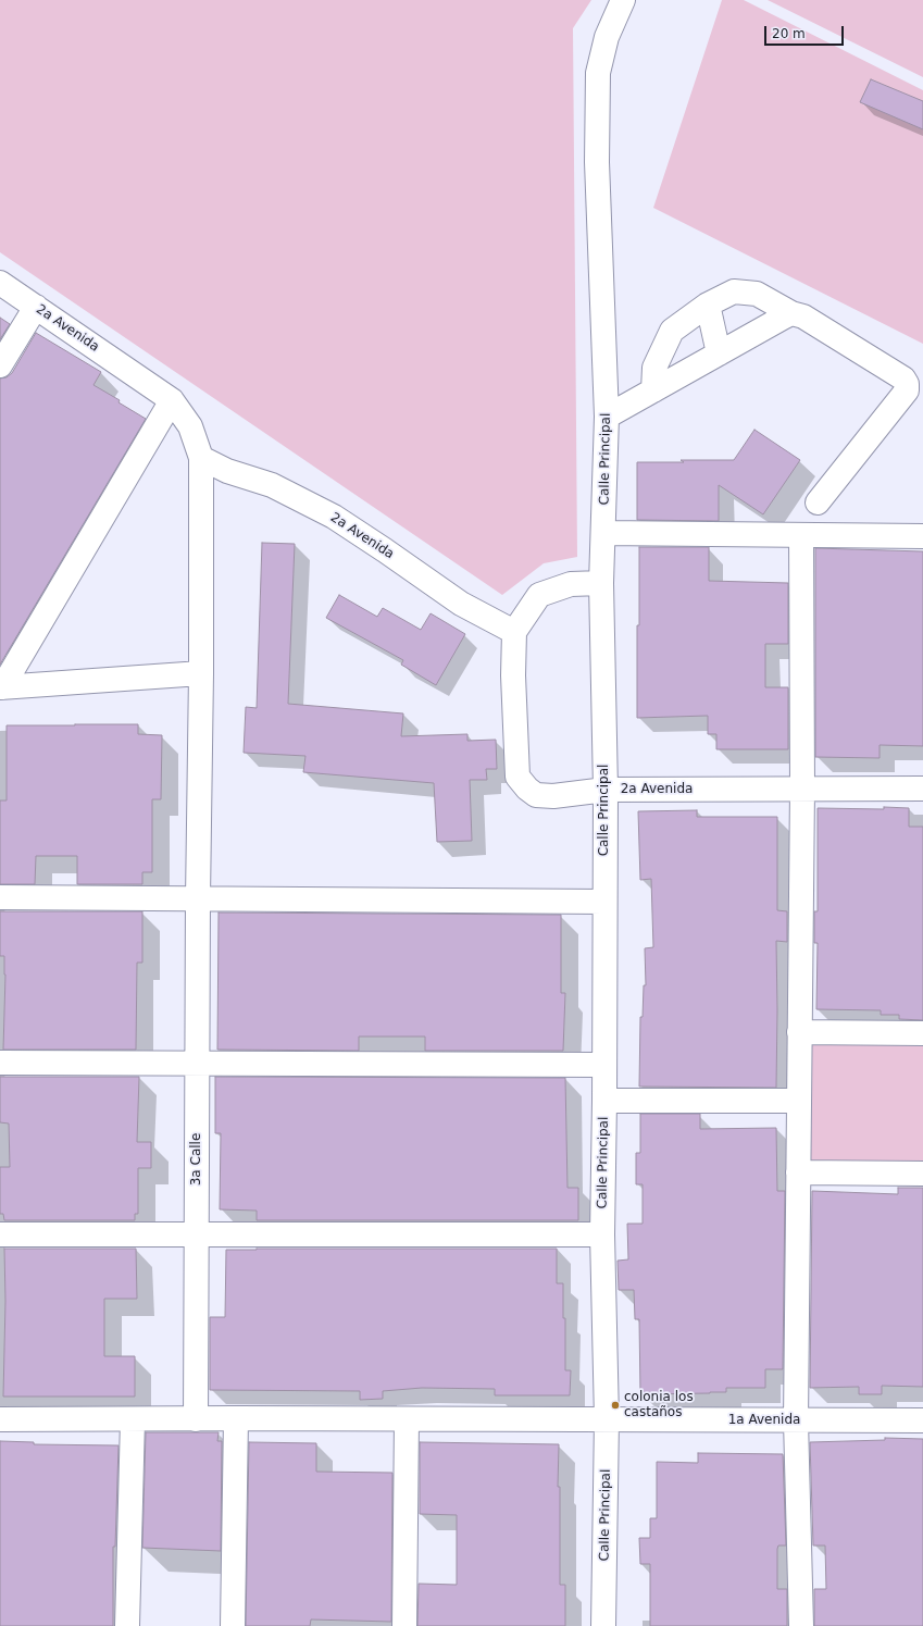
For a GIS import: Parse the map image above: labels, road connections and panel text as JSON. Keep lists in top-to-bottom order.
{
  "streets": {
    "street": [
      "2a Avenida",
      "Calle Principal",
      "3a Calle",
      "1a Avenida"
    ]
  },
  "crossings": [
    ["2a Avenida", "Calle Principal"],
    ["2a Avenida", "3a Calle"],
    ["Calle Principal", "1a Avenida"],
    ["3a Calle", "1a Avenida"]
  ],
  "places": ["colonia los castaños"],
  "scale_bar": "20 m"
}
